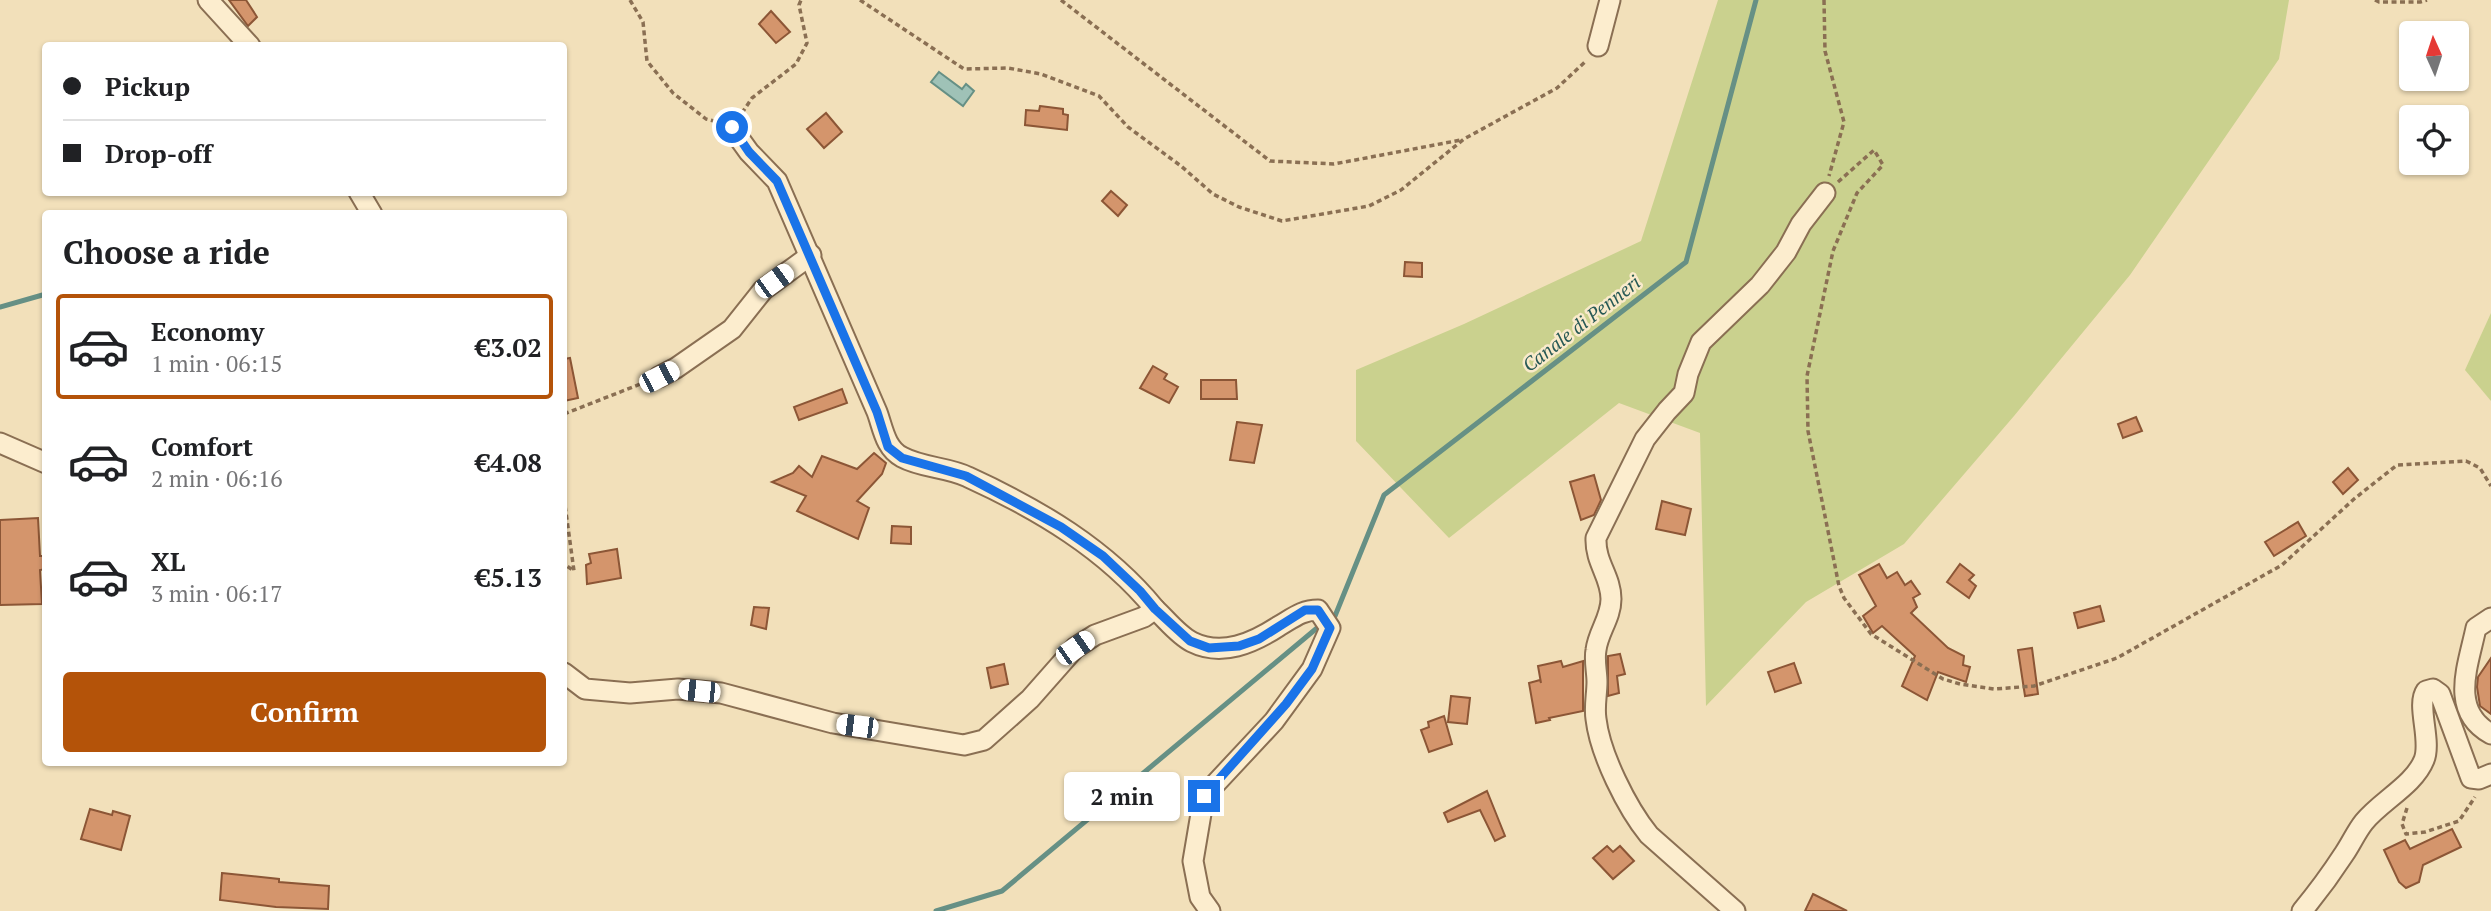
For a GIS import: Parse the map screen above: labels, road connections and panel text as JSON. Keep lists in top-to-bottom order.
{
  "water": ["Canale di Penneri"],
  "north": "top",
  "page": {
    "banner": ["Pickup", "Drop-off"],
    "heading": "Choose a ride",
    "list": [
      {
        "name": "Economy",
        "note": "1 min · 06:15",
        "value": "€3.02"
      },
      {
        "name": "Comfort",
        "note": "2 min · 06:16",
        "value": "€4.08"
      },
      {
        "name": "XL",
        "note": "3 min · 06:17",
        "value": "€5.13"
      }
    ],
    "buttons": "Confirm",
    "bubble": "2 min"
  }
}
